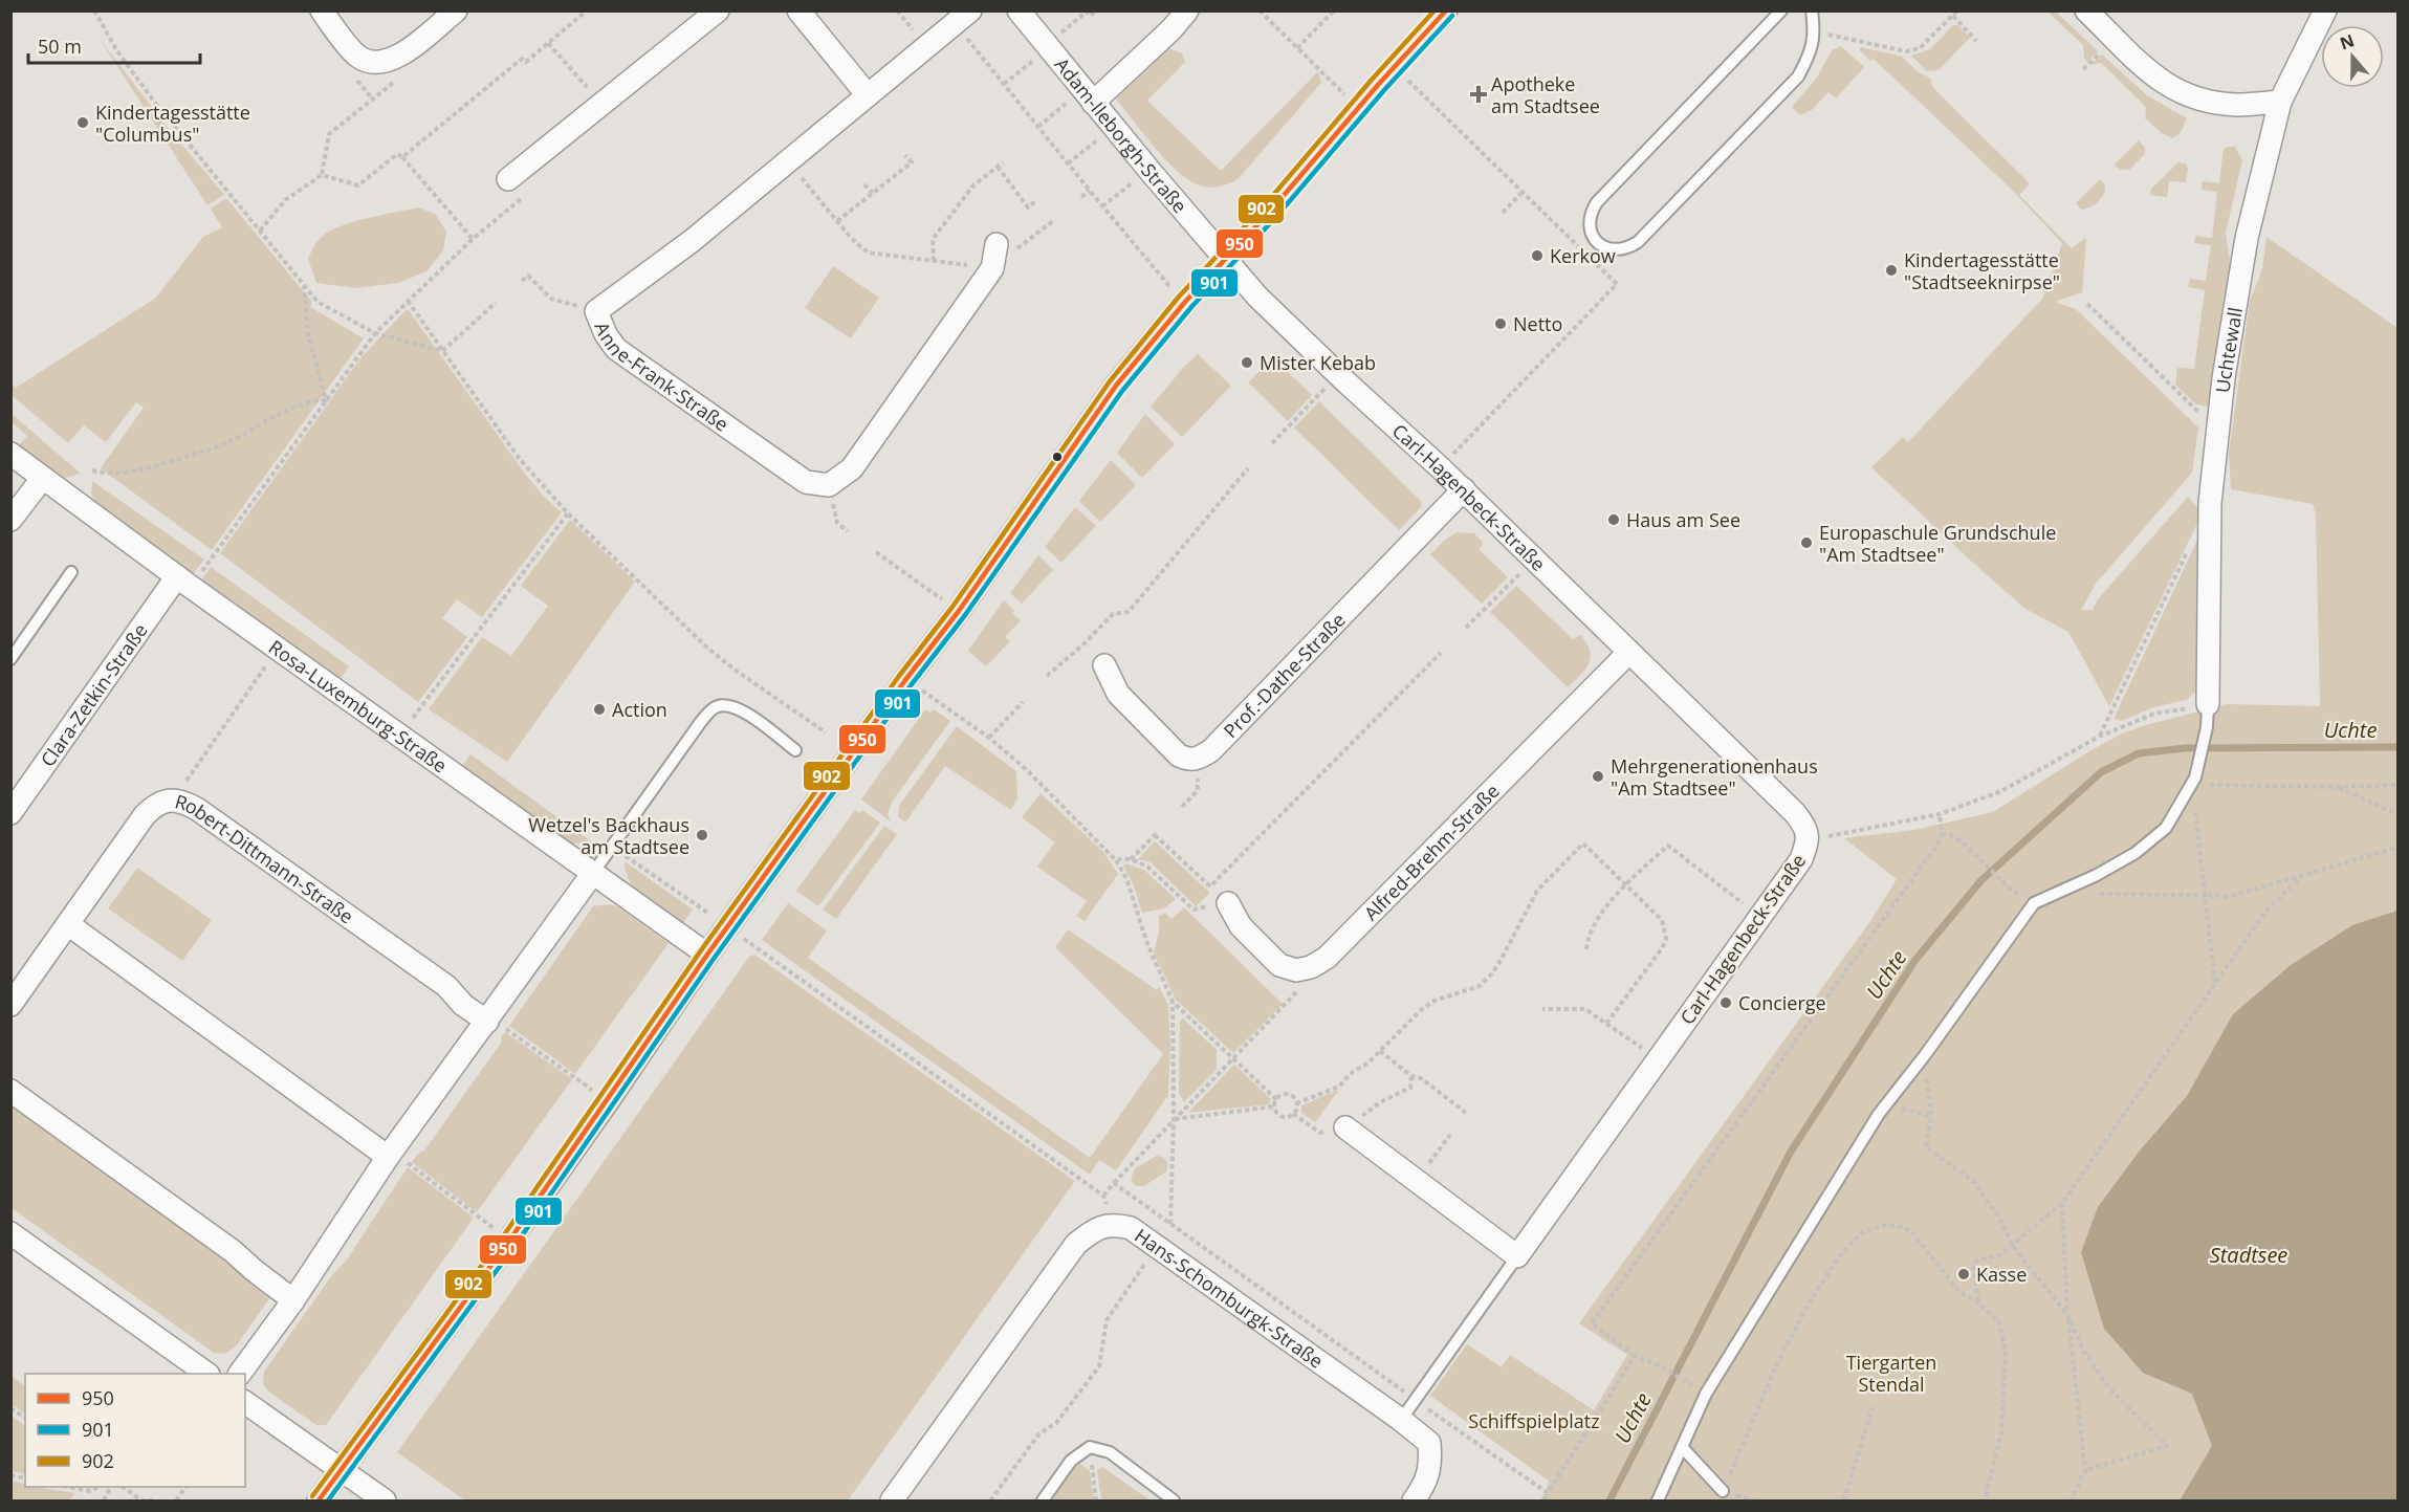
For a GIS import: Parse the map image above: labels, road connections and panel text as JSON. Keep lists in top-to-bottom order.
{
  "streets": {
    "street": [
      "Adam-Ileborgh-Straße",
      "Uchtewall",
      "Anne-Frank-Straße",
      "Carl-Hagenbeck-Straße",
      "Prof.-Dathe-Straße",
      "Clara-Zetkin-Straße",
      "Rosa-Luxemburg-Straße",
      "Alfred-Brehm-Straße",
      "Robert-Dittmann-Straße",
      "Hans-Schomburgk-Straße"
    ]
  },
  "crossings": [
    ["Adam-Ileborgh-Straße", "Carl-Hagenbeck-Straße"],
    ["Carl-Hagenbeck-Straße", "Prof.-Dathe-Straße"],
    ["Carl-Hagenbeck-Straße", "Alfred-Brehm-Straße"],
    ["Clara-Zetkin-Straße", "Rosa-Luxemburg-Straße"]
  ],
  "water": ["Uchte", "Stadtsee"],
  "parks": ["Tiergarten Stendal", "Schiffspielplatz"],
  "places": {
    "health": ["Apotheke am Stadtsee"],
    "other": [
      "Kindertagesstätte \"Columbus\"",
      "Kerkow",
      "Kindertagesstätte \"Stadtseeknirpse\"",
      "Netto",
      "Mister Kebab",
      "Haus am See",
      "Europaschule Grundschule \"Am Stadtsee\"",
      "Action",
      "Mehrgenerationenhaus \"Am Stadtsee\"",
      "Wetzel's Backhaus am Stadtsee",
      "Concierge",
      "Kasse"
    ]
  },
  "lines": ["transit line 950", "transit line 902", "transit line 901"],
  "legend": ["950", "901", "902"],
  "scale_bar": "50 m",
  "north": "top"
}
